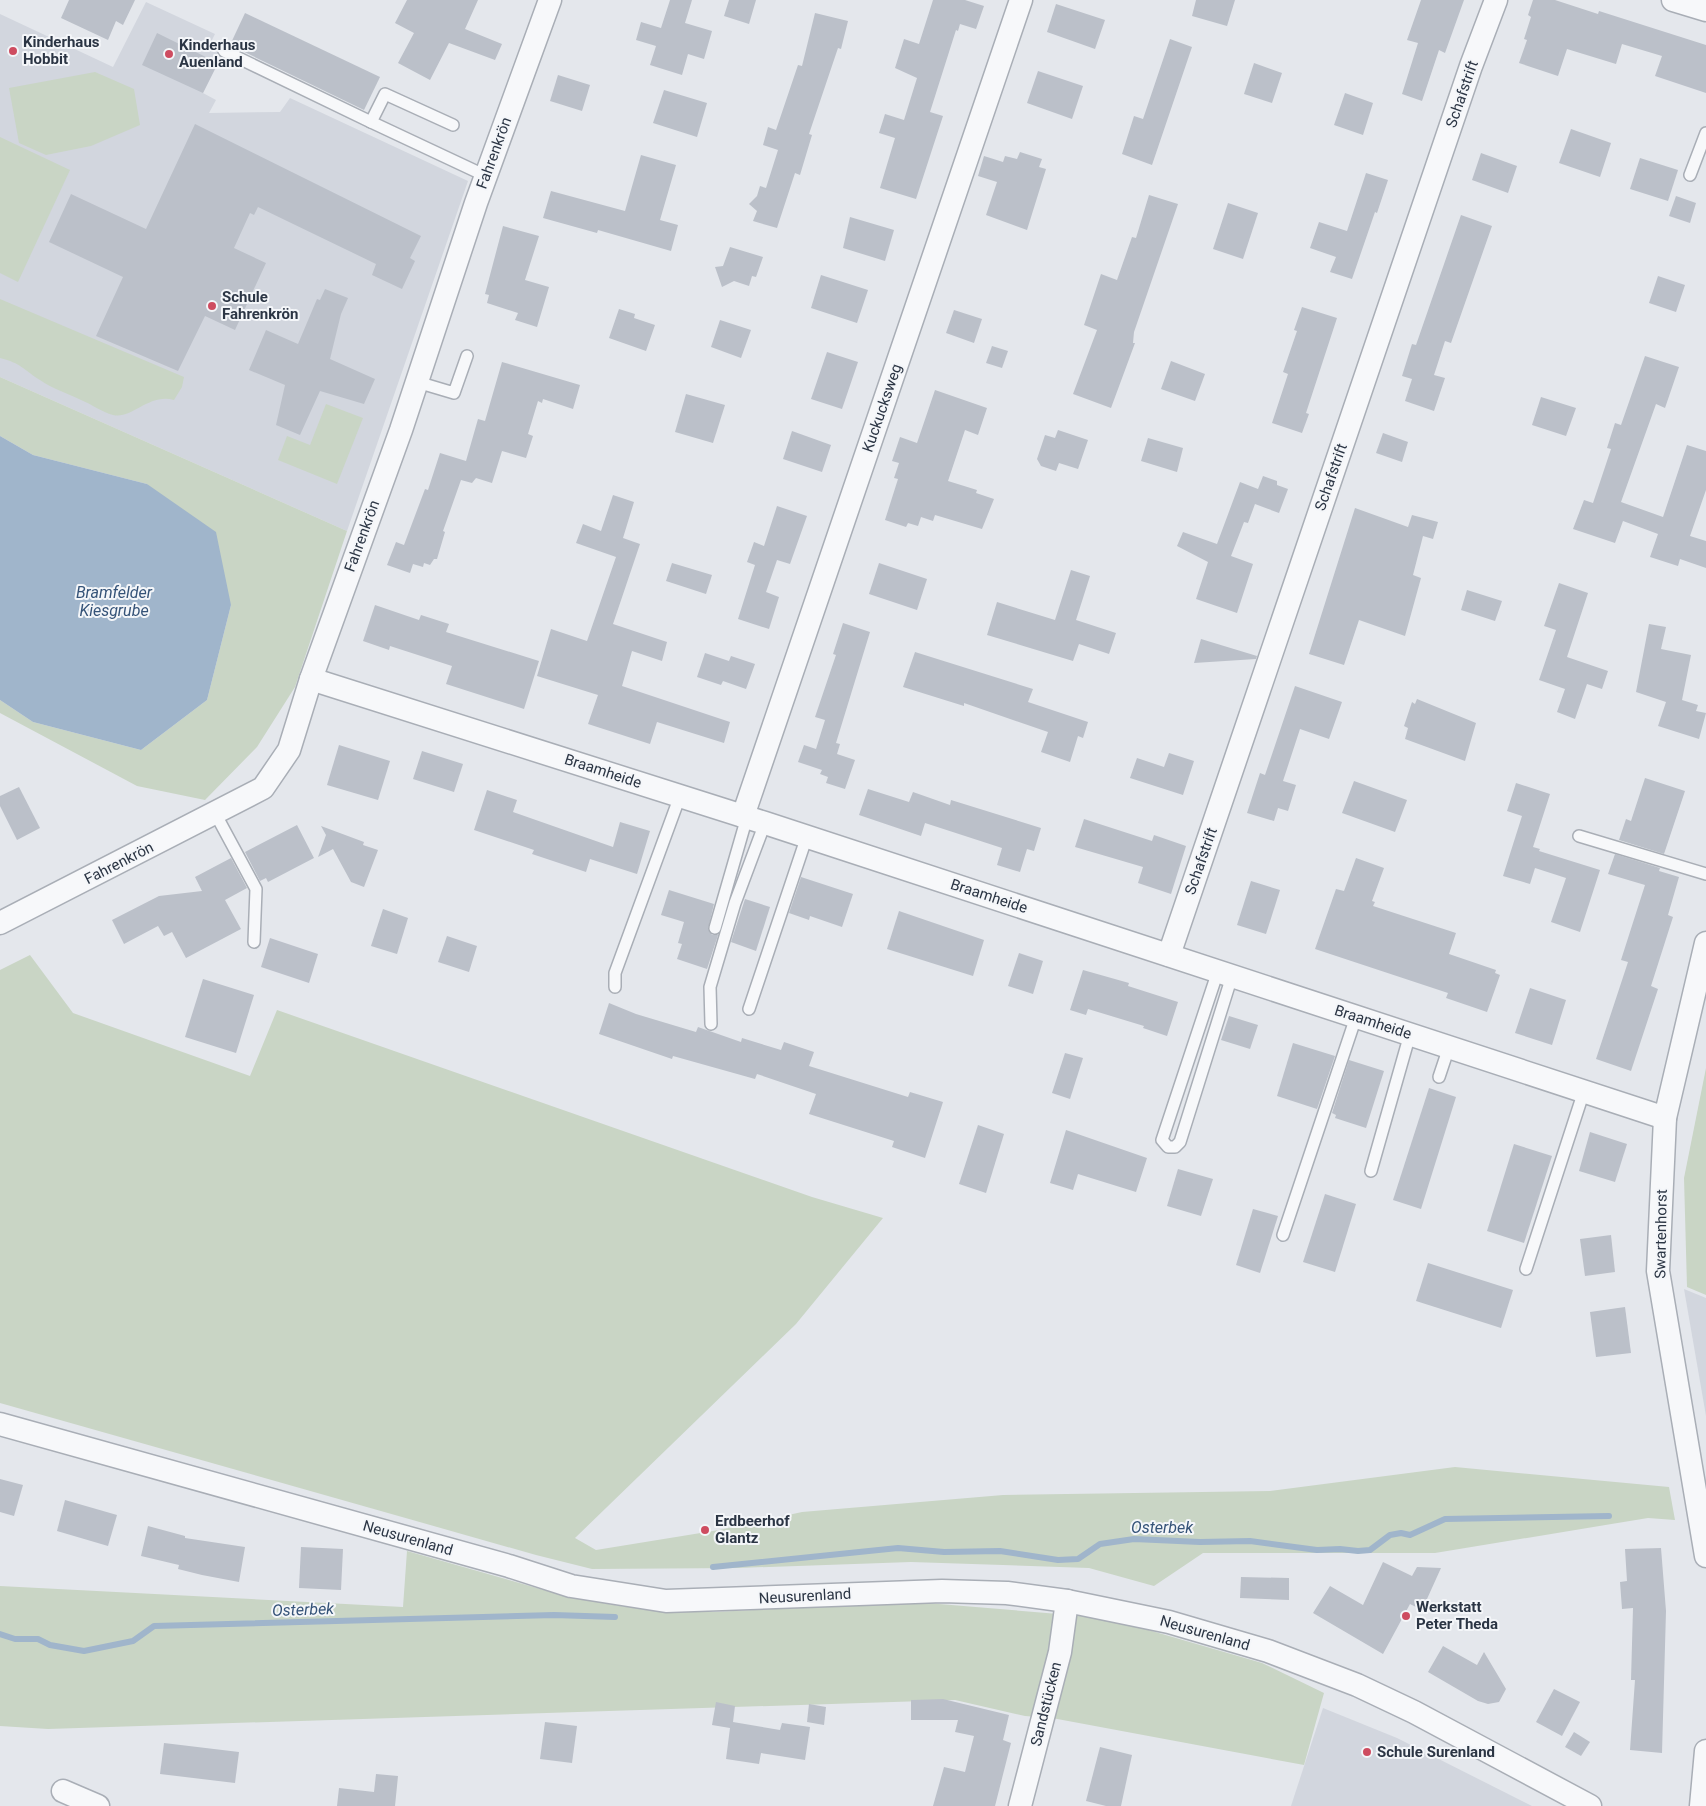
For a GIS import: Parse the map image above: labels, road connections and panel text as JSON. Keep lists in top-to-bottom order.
{
  "streets": {
    "street": [
      "Schafstrift",
      "Fahrenkrön",
      "Kuckucksweg",
      "Braamheide",
      "Swartenhorst",
      "Neusurenland",
      "Sandstücken"
    ]
  },
  "crossings": [
    ["Schafstrift", "Braamheide"],
    ["Fahrenkrön", "Braamheide"],
    ["Kuckucksweg", "Braamheide"],
    ["Braamheide", "Swartenhorst"],
    ["Neusurenland", "Sandstücken"]
  ],
  "water": ["Bramfelder Kiesgrube", "Osterbek"],
  "places": [
    "Kinderhaus Hobbit",
    "Kinderhaus Auenland",
    "Schule Fahrenkrön",
    "Erdbeerhof Glantz",
    "Werkstatt Peter Theda",
    "Schule Surenland"
  ]
}
